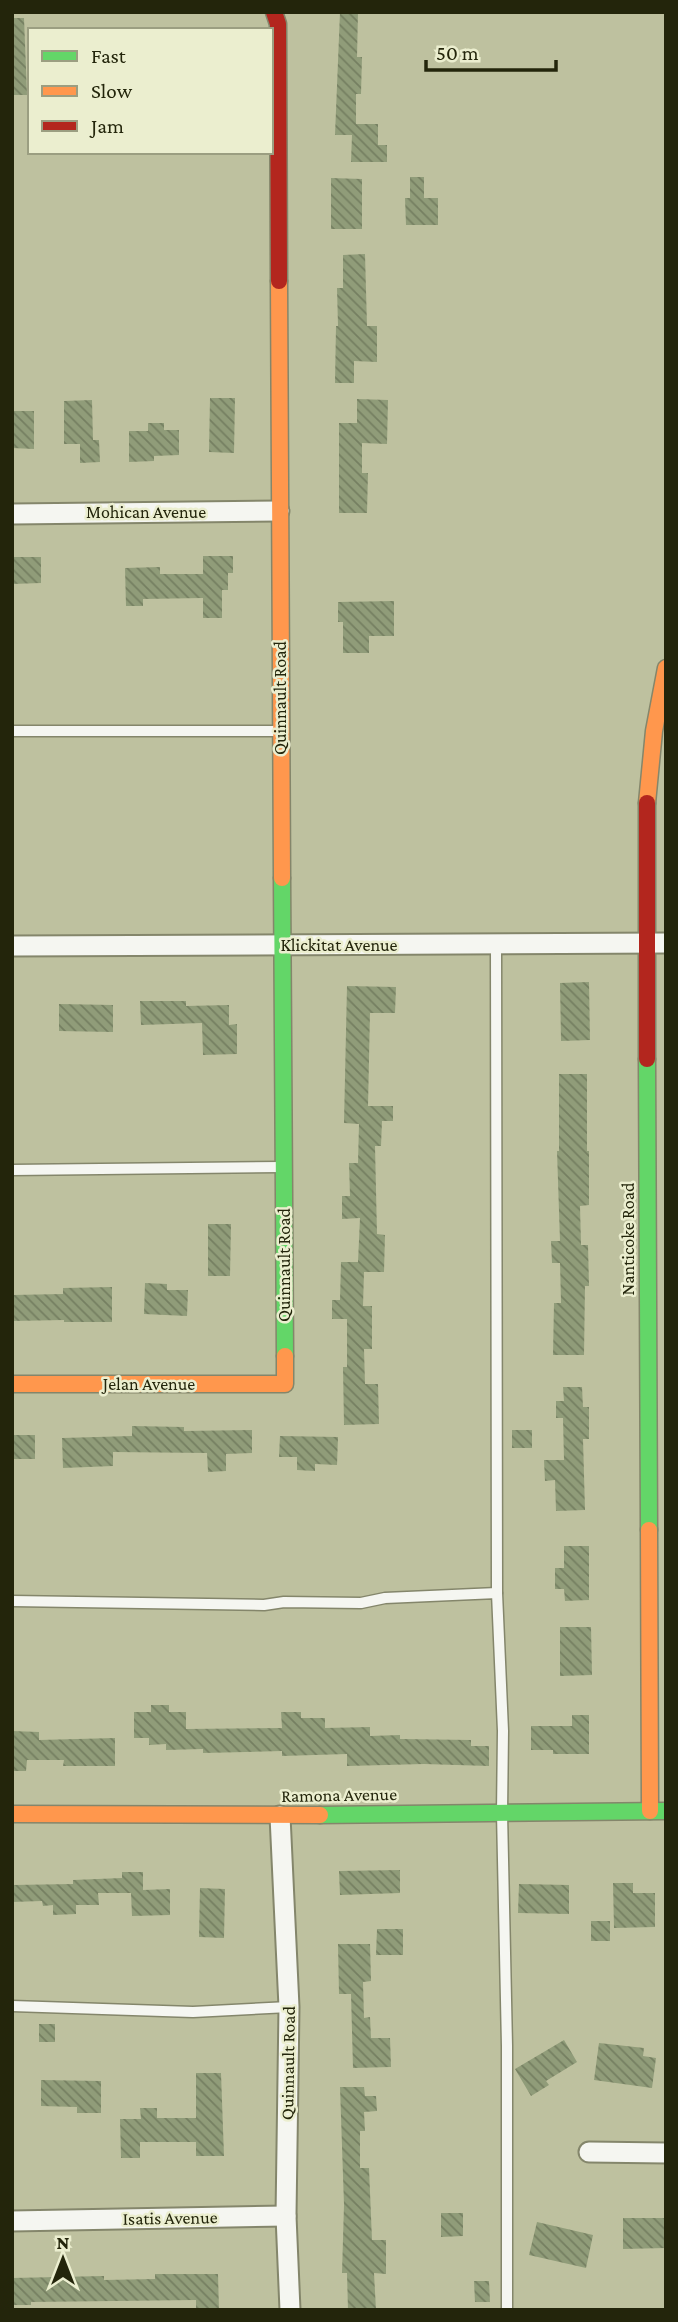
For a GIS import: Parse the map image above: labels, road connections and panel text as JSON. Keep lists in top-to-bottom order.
{
  "streets": {
    "street": [
      "Mohican Avenue",
      "Quinnault Road",
      "Klickitat Avenue",
      "Nanticoke Road",
      "Jelan Avenue",
      "Ramona Avenue",
      "Isatis Avenue"
    ]
  },
  "crossings": [
    ["Mohican Avenue", "Quinnault Road"],
    ["Quinnault Road", "Klickitat Avenue"],
    ["Quinnault Road", "Jelan Avenue"],
    ["Quinnault Road", "Ramona Avenue"],
    ["Quinnault Road", "Isatis Avenue"],
    ["Klickitat Avenue", "Nanticoke Road"],
    ["Nanticoke Road", "Ramona Avenue"]
  ],
  "legend": ["Fast", "Slow", "Jam"],
  "scale_bar": "50 m",
  "north": "top"
}
